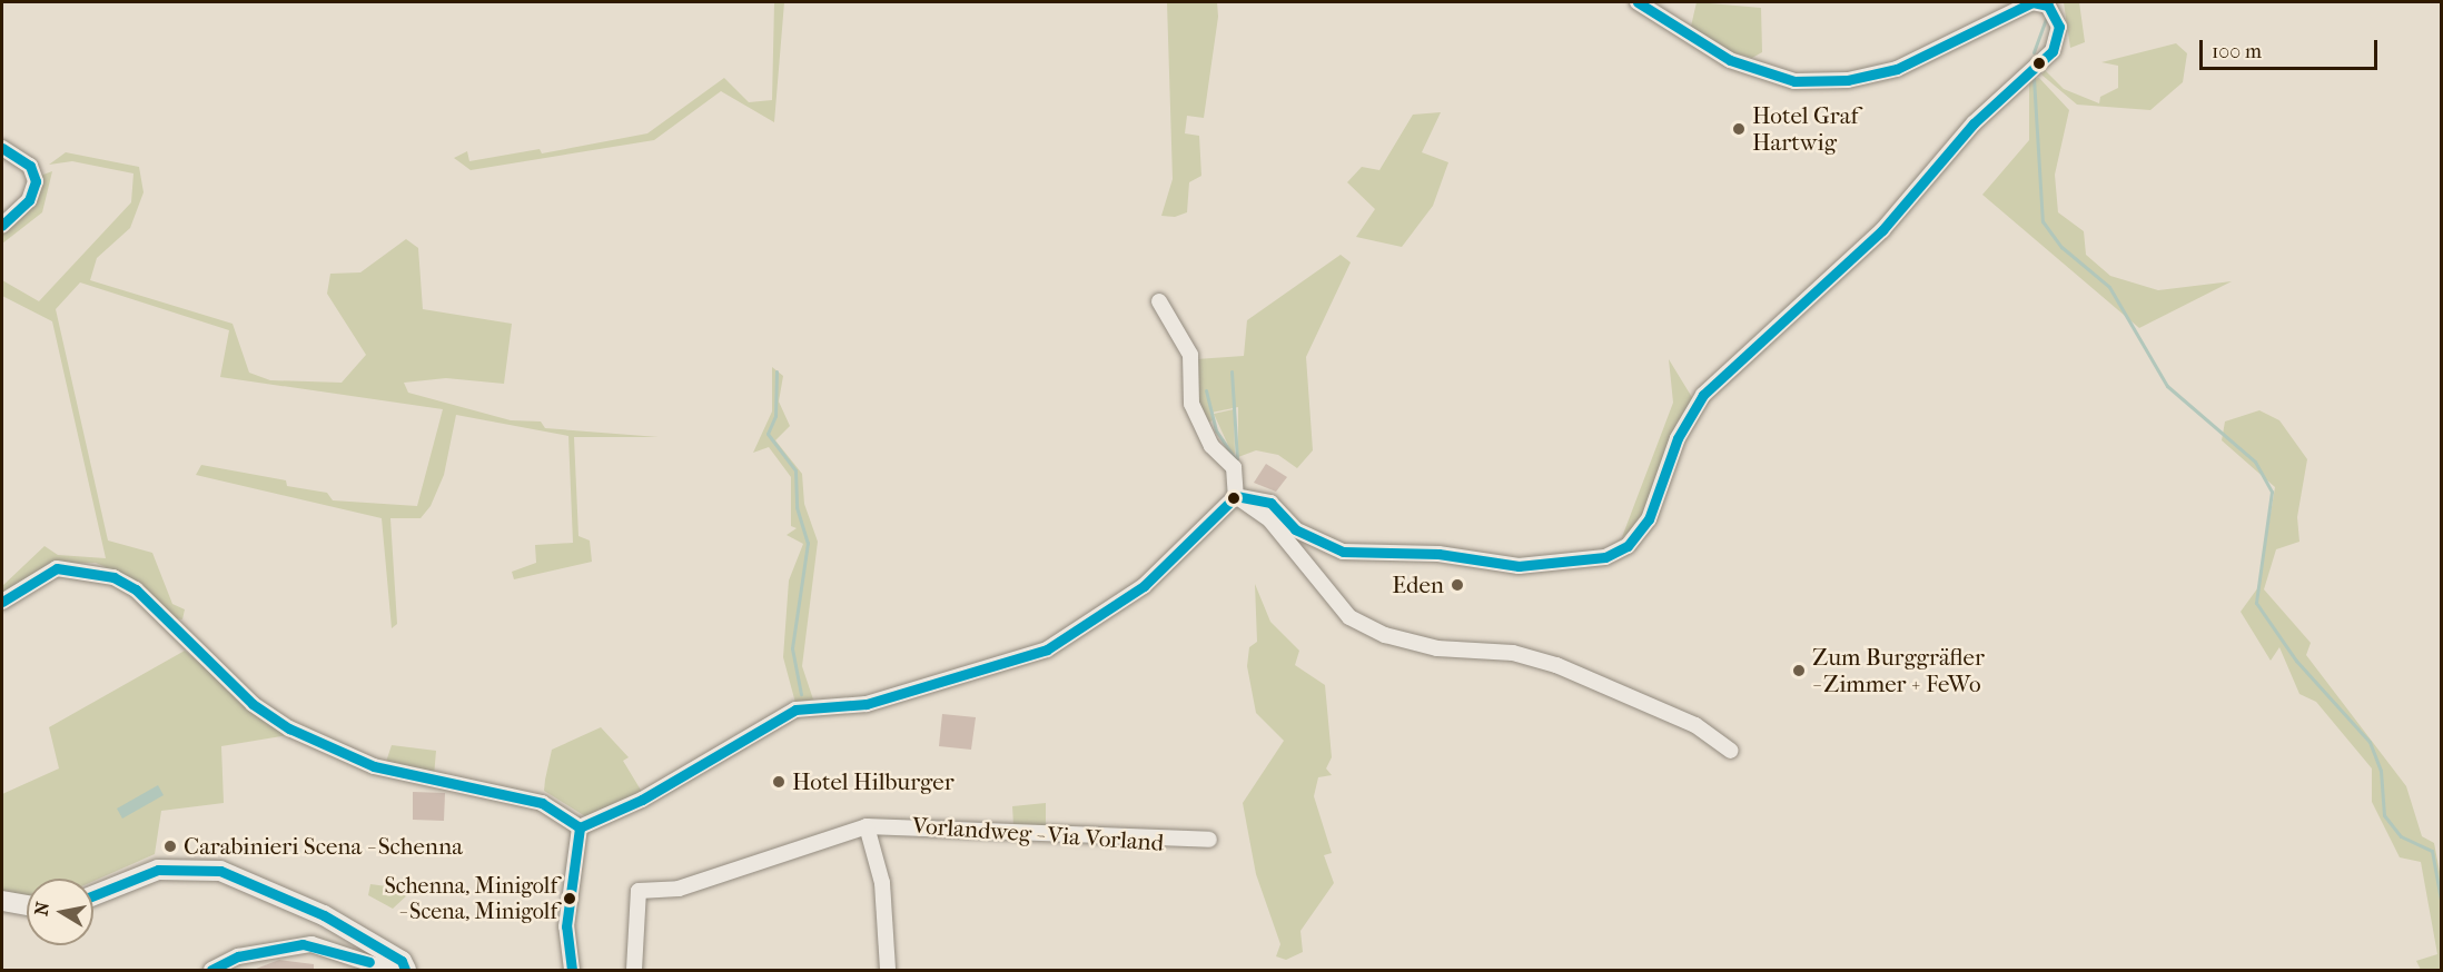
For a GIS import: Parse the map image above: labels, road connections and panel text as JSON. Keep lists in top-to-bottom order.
{
  "streets": {
    "street": ["Vorlandweg - Via Vorland"]
  },
  "places": [
    "Hotel Graf Hartwig",
    "Eden",
    "Zum Burggräfler - Zimmer + FeWo",
    "Hotel Hilburger",
    "Carabinieri Scena - Schenna",
    "Schenna, Minigolf - Scena, Minigolf"
  ],
  "scale_bar": "100 m",
  "north": "left"
}
